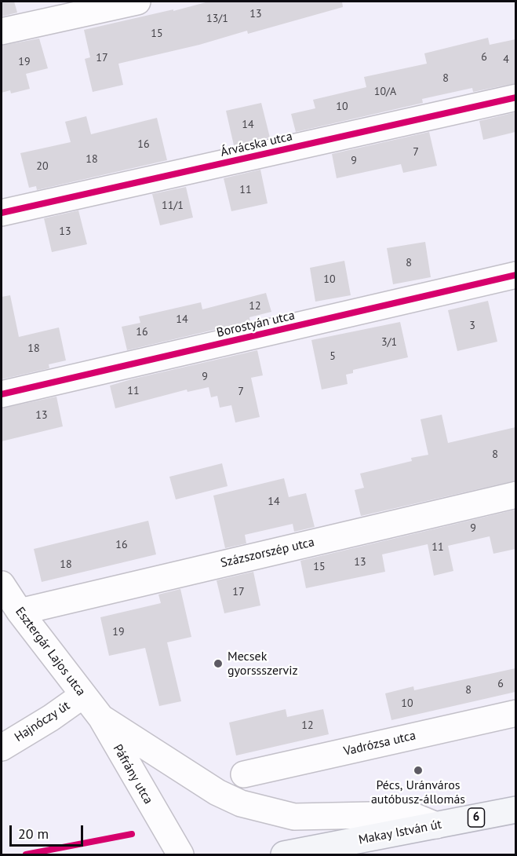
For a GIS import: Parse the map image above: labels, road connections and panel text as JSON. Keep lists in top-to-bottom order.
{
  "streets": {
    "main road": ["6", "Makay István út"],
    "street": [
      "Árvácska utca",
      "Borostyán utca",
      "Százszorszép utca",
      "Esztergár Lajos utca",
      "Hajnóczy út",
      "Vadrózsa utca",
      "Páfrány utca"
    ]
  },
  "crossings": [
    ["Százszorszép utca", "Esztergár Lajos utca"],
    ["Esztergár Lajos utca", "Hajnóczy út"],
    ["Esztergár Lajos utca", "Páfrány utca"]
  ],
  "places": ["Mecsek gyorssszerviz", "Pécs, Uránváros autóbusz-állomás"],
  "house_numbers": [
    "13",
    "13/1",
    "15",
    "6",
    "17",
    "4",
    "19",
    "8",
    "10/A",
    "10",
    "14",
    "16",
    "7",
    "18",
    "9",
    "20",
    "11",
    "11/1",
    "13",
    "8",
    "10",
    "12",
    "14",
    "3",
    "16",
    "3/1",
    "18",
    "5",
    "9",
    "11",
    "7",
    "13",
    "8",
    "14",
    "9",
    "16",
    "11",
    "13",
    "18",
    "15",
    "17",
    "19",
    "6",
    "8",
    "10",
    "12"
  ],
  "scale_bar": "20 m"
}
